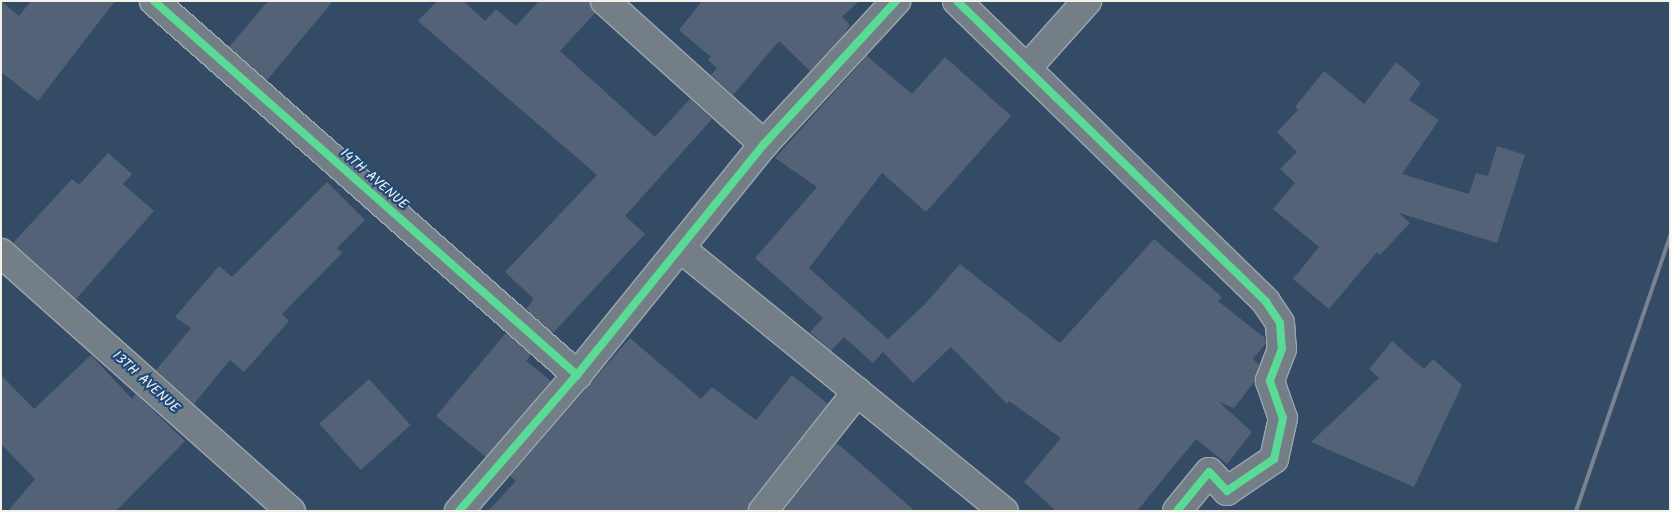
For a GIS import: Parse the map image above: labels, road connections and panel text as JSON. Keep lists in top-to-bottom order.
{
  "streets": {
    "street": ["14TH AVENUE", "13TH AVENUE"]
  }
}
